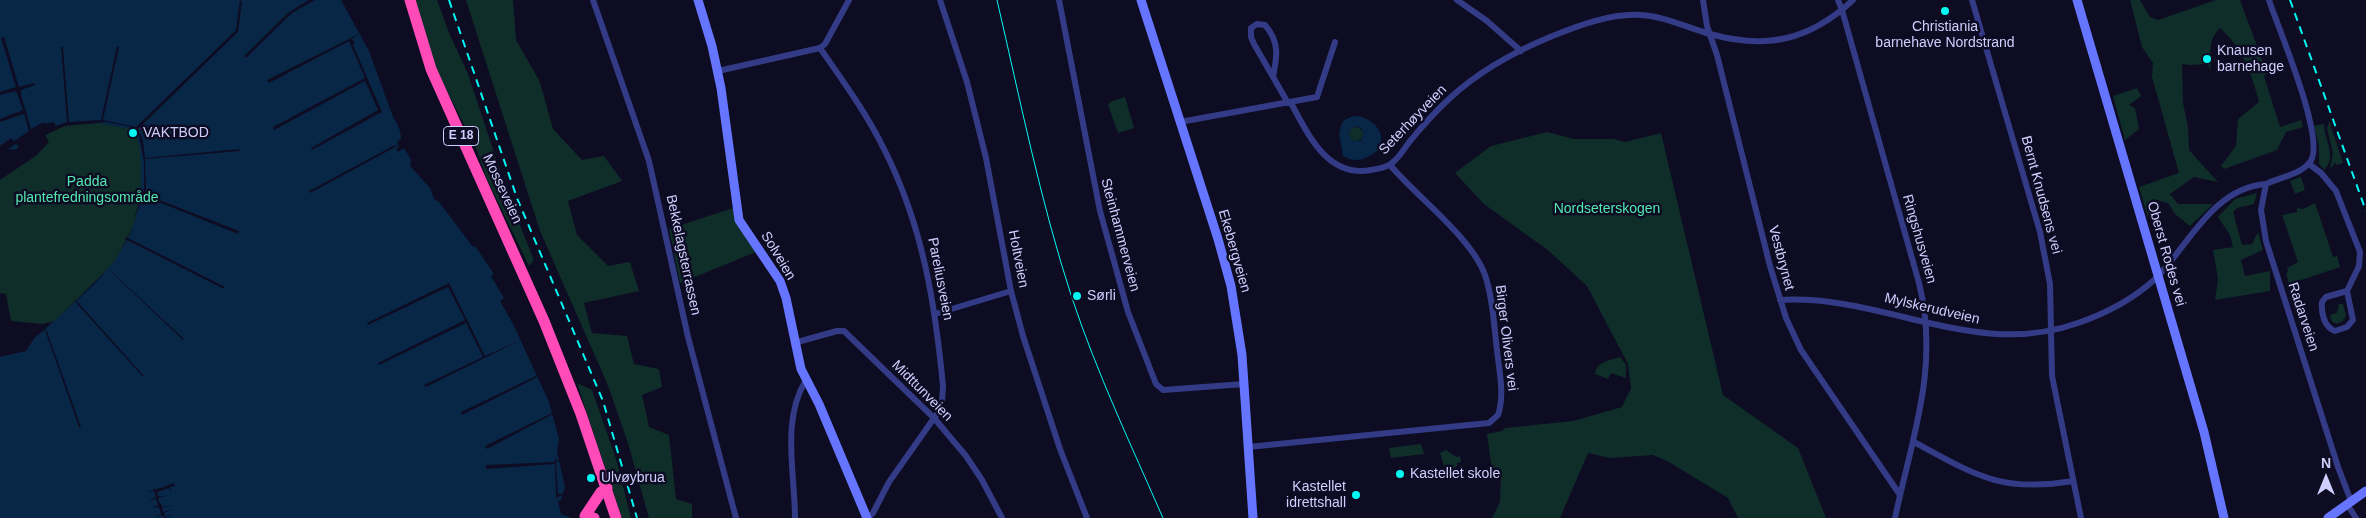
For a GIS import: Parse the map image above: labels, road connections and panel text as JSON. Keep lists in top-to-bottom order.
{
  "streets": {
    "highway": ["E 18", "Mosseveien"],
    "street": [
      "Seterhøyveien",
      "Bernt Knudsens vei",
      "Steinhammerveien",
      "Ringshusveien",
      "Ekebergveien",
      "Oberst Rodes vei",
      "Bekkelagsterrassen",
      "Solveien",
      "Vestbrynet",
      "Holtveien",
      "Pareliusveien",
      "Mylskerudveien",
      "Radarveien",
      "Birger Olivers vei",
      "Midttunveien"
    ]
  },
  "crossings": [
    ["Seterhøyveien", "Ringshusveien"],
    ["Seterhøyveien", "Vestbrynet"],
    ["Seterhøyveien", "Birger Olivers vei"],
    ["Bernt Knudsens vei", "Mylskerudveien"],
    ["Steinhammerveien", "Ekebergveien"],
    ["Ringshusveien", "Vestbrynet"],
    ["Ringshusveien", "Mylskerudveien"],
    ["Ekebergveien", "Birger Olivers vei"],
    ["Oberst Rodes vei", "Mylskerudveien"],
    ["Solveien", "Pareliusveien"],
    ["Solveien", "Midttunveien"],
    ["Vestbrynet", "Mylskerudveien"],
    ["Pareliusveien", "Midttunveien"],
    ["Mylskerudveien", "Radarveien"]
  ],
  "parks": ["Padda plantefredningsområde", "Nordseterskogen"],
  "places": [
    "Christiania barnehave Nordstrand",
    "Knausen barnehage",
    "VAKTBOD",
    "Sørli",
    "Kastellet skole",
    "Ulvøybrua",
    "Kastellet idrettshall"
  ],
  "north": "top"
}
